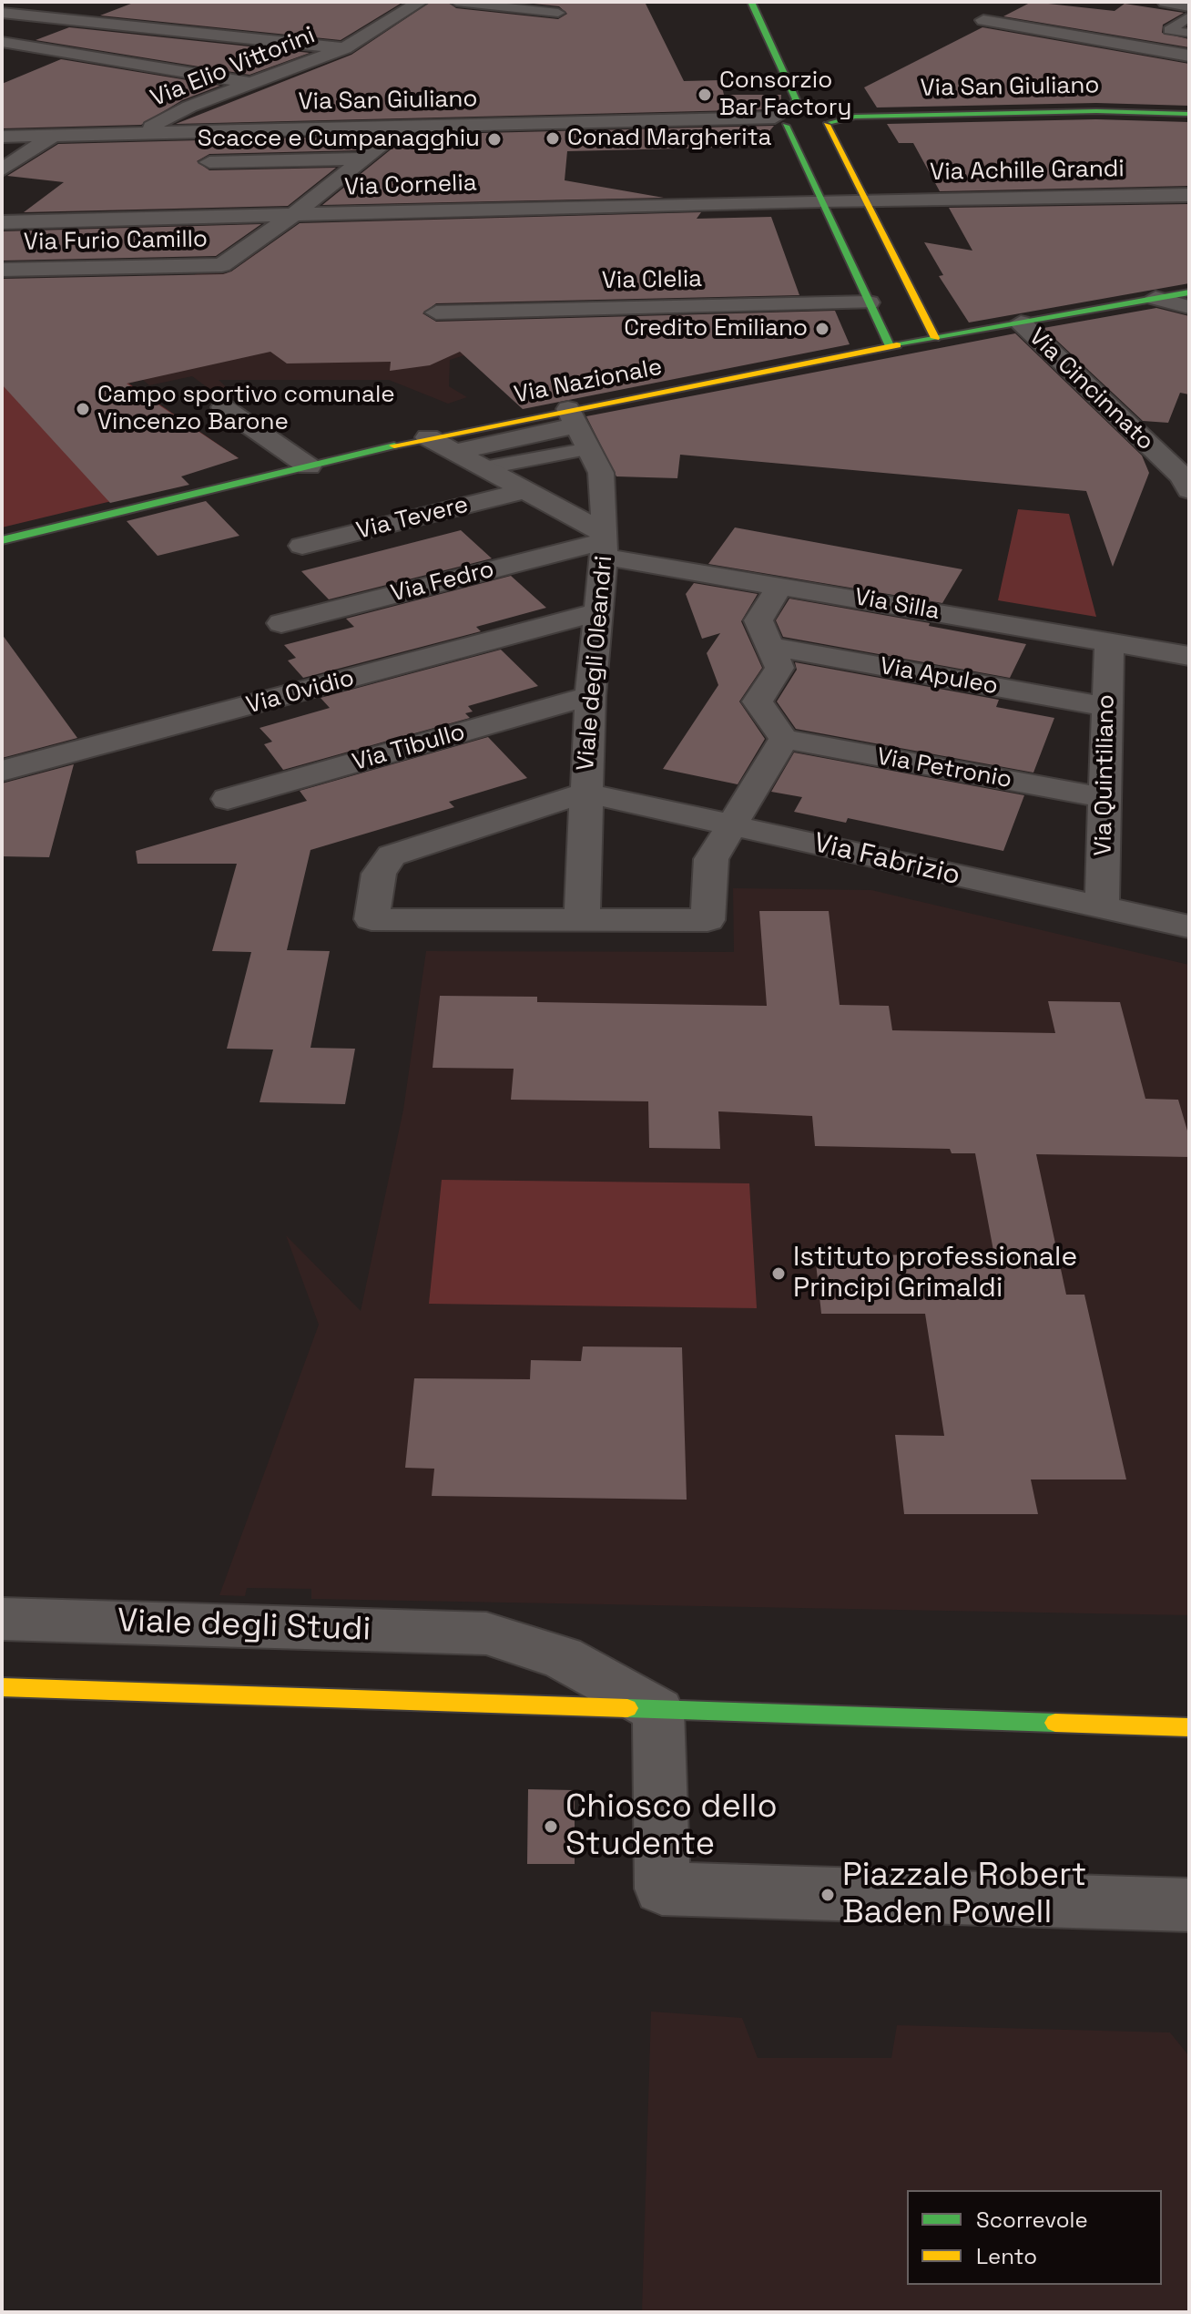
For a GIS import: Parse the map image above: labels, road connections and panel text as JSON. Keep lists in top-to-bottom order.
{
  "streets": {
    "street": [
      "Via Elio Vittorini",
      "Via San Giuliano",
      "Via Achille Grandi",
      "Via Cornelia",
      "Via Furio Camillo",
      "Via Clelia",
      "Via Nazionale",
      "Via Cincinnato",
      "Via Tevere",
      "Via Fedro",
      "Via Silla",
      "Viale degli Oleandri",
      "Via Apuleo",
      "Via Ovidio",
      "Via Tibullo",
      "Via Petronio",
      "Via Quintiliano",
      "Via Fabrizio",
      "Viale degli Studi"
    ]
  },
  "crossings": [
    ["Via Elio Vittorini", "Via San Giuliano"],
    ["Via San Giuliano", "Via Furio Camillo"],
    ["Via Achille Grandi", "Via Cornelia"],
    ["Via Cornelia", "Via Furio Camillo"],
    ["Via Nazionale", "Via Cincinnato"],
    ["Via Nazionale", "Viale degli Oleandri"],
    ["Via Fedro", "Via Silla"],
    ["Via Fedro", "Viale degli Oleandri"],
    ["Via Silla", "Viale degli Oleandri"],
    ["Via Silla", "Via Quintiliano"],
    ["Viale degli Oleandri", "Via Ovidio"],
    ["Viale degli Oleandri", "Via Tibullo"],
    ["Viale degli Oleandri", "Via Fabrizio"],
    ["Via Apuleo", "Via Quintiliano"],
    ["Via Petronio", "Via Quintiliano"],
    ["Via Quintiliano", "Via Fabrizio"]
  ],
  "places": [
    "Consorzio Bar Factory",
    "Conad Margherita",
    "Scacce e Cumpanagghiu",
    "Credito Emiliano",
    "Campo sportivo comunale Vincenzo Barone",
    "Istituto professionale Principi Grimaldi",
    "Chiosco dello Studente",
    "Piazzale Robert Baden Powell"
  ],
  "legend": ["Scorrevole", "Lento"]
}
